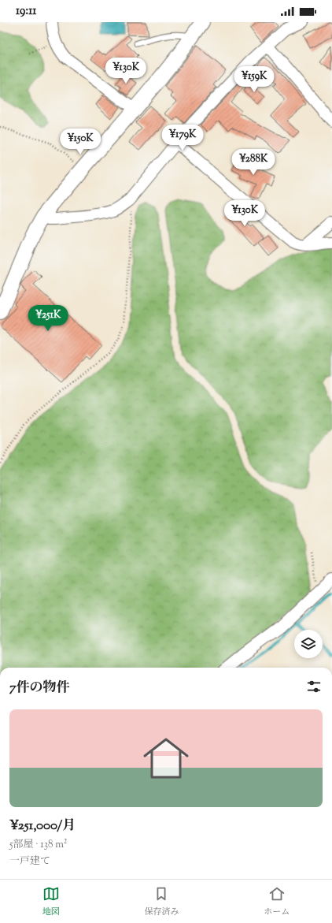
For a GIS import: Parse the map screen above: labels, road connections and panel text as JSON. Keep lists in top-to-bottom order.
{
  "page": {
    "status": "19:11",
    "price": [
      "¥130K",
      "¥159K",
      "¥179K",
      "¥150K",
      "¥288K",
      "¥130K",
      "¥251K"
    ],
    "heading": "7件の物件",
    "list": [
      {
        "name": "¥251,000/月",
        "note": "5部屋 · 138 m² · 一戸建て"
      }
    ],
    "tabs": ["地図", "保存済み", "ホーム"]
  }
}
